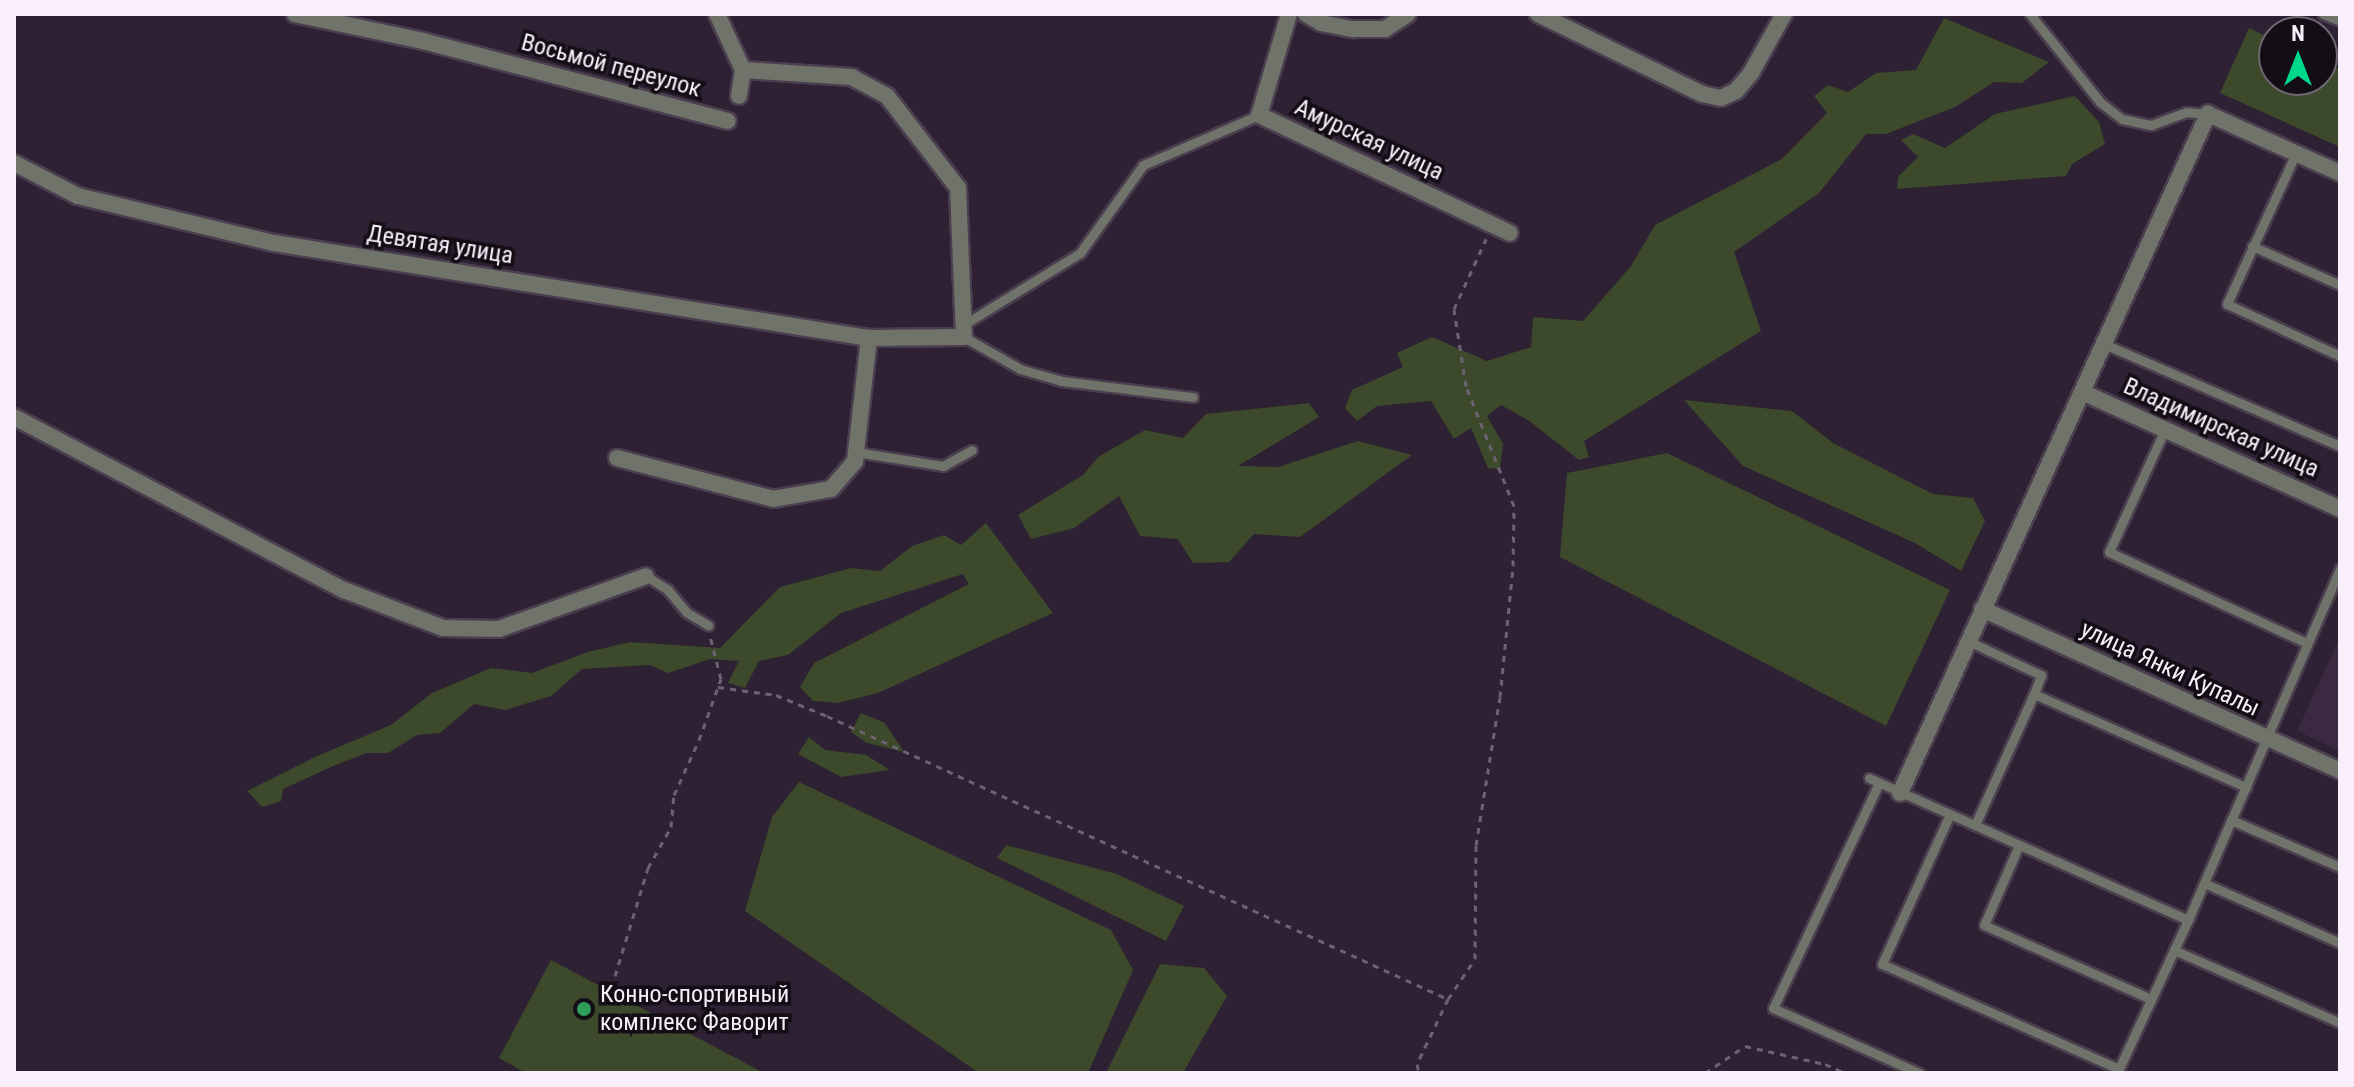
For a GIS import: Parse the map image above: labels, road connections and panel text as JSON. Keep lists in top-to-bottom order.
{
  "streets": {
    "street": [
      "Восьмой переулок",
      "Амурская улица",
      "Девятая улица",
      "Владимирская улица",
      "улица Янки Купалы"
    ]
  },
  "places": ["Конно-спортивный комплекс Фаворит"],
  "north": "top"
}
